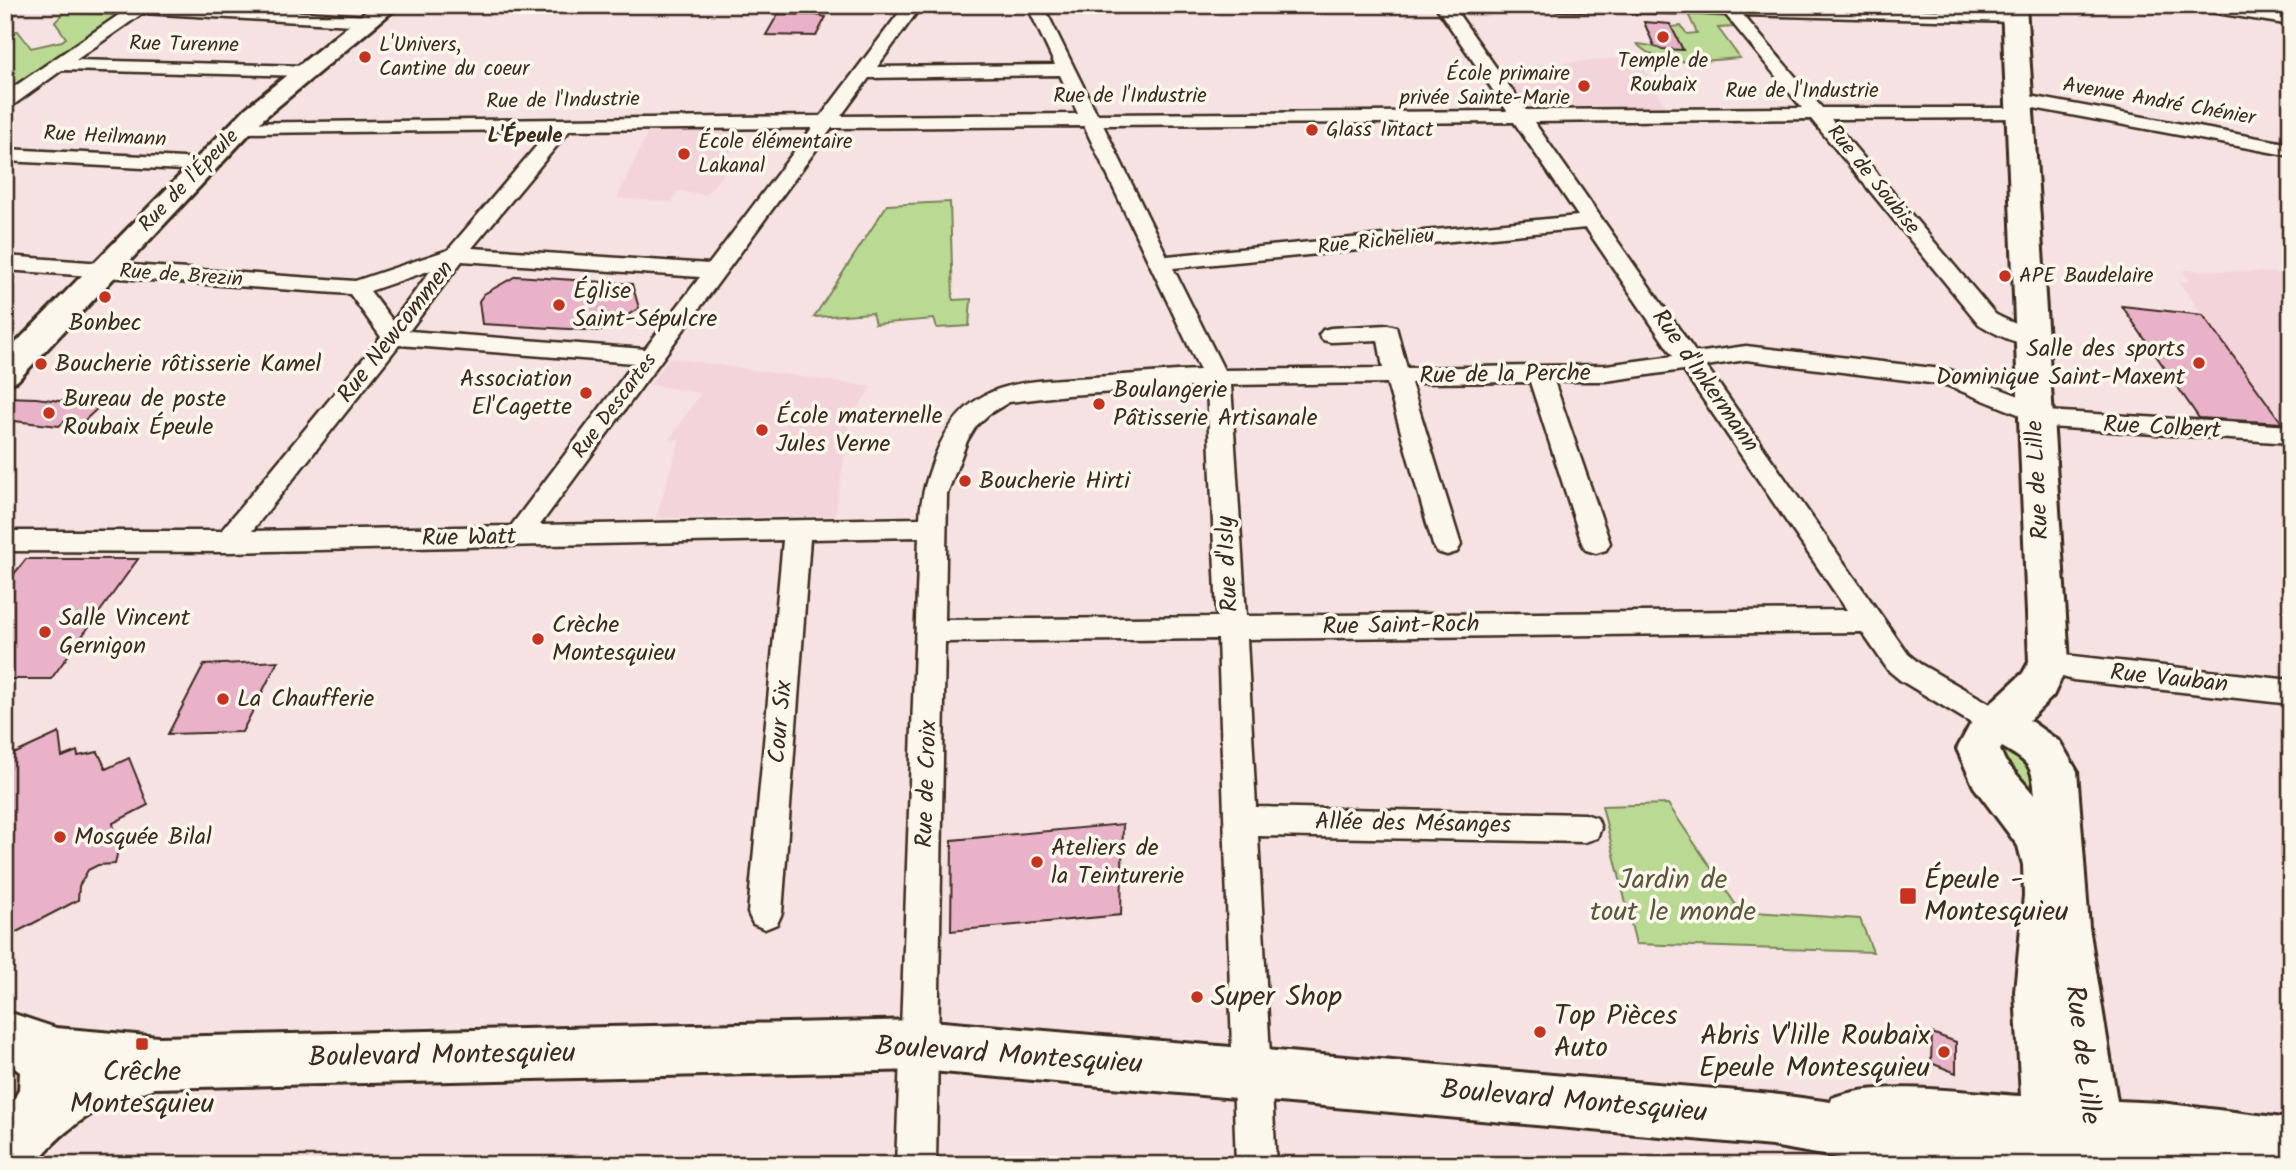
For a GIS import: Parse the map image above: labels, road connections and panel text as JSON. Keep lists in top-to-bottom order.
{
  "streets": {
    "street": [
      "Rue Turenne",
      "Rue de l'Industrie",
      "Avenue André Chénier",
      "Rue Heilmann",
      "Rue de Soubise",
      "Rue de l'Épeule",
      "Rue Richelieu",
      "Rue de Brezin",
      "Rue Newcommen",
      "Rue de la Perche",
      "Rue d'Inkermann",
      "Rue Descartes",
      "Rue Colbert",
      "Rue de Lille",
      "Rue Watt",
      "Rue d'Isly",
      "Rue Saint-Roch",
      "Rue Vauban",
      "Cour Six",
      "Rue de Croix",
      "Allée des Mésanges",
      "Boulevard Montesquieu"
    ]
  },
  "crossings": [
    ["Rue Turenne", "Rue de l'Épeule"],
    ["Rue de l'Industrie", "Avenue André Chénier"],
    ["Rue de l'Industrie", "Rue de Soubise"],
    ["Rue de l'Industrie", "Rue de l'Épeule"],
    ["Rue de l'Industrie", "Rue Newcommen"],
    ["Rue de l'Industrie", "Rue d'Inkermann"],
    ["Rue de l'Industrie", "Rue Descartes"],
    ["Rue de l'Industrie", "Rue de Lille"],
    ["Rue de l'Industrie", "Rue d'Isly"],
    ["Avenue André Chénier", "Rue de Lille"],
    ["Rue Heilmann", "Rue de l'Épeule"],
    ["Rue de Soubise", "Rue de Lille"],
    ["Rue de l'Épeule", "Rue de Brezin"],
    ["Rue Richelieu", "Rue d'Inkermann"],
    ["Rue Richelieu", "Rue d'Isly"],
    ["Rue Newcommen", "Rue Watt"],
    ["Rue de la Perche", "Rue d'Inkermann"],
    ["Rue de la Perche", "Rue Colbert"],
    ["Rue de la Perche", "Rue de Lille"],
    ["Rue de la Perche", "Rue d'Isly"],
    ["Rue de la Perche", "Rue de Croix"],
    ["Rue d'Inkermann", "Rue de Lille"],
    ["Rue d'Inkermann", "Rue Saint-Roch"],
    ["Rue Descartes", "Rue Watt"],
    ["Rue Colbert", "Rue de Lille"],
    ["Rue de Lille", "Rue Vauban"],
    ["Rue de Lille", "Boulevard Montesquieu"],
    ["Rue Watt", "Cour Six"],
    ["Rue Watt", "Rue de Croix"],
    ["Rue d'Isly", "Rue Saint-Roch"],
    ["Rue d'Isly", "Allée des Mésanges"],
    ["Rue d'Isly", "Boulevard Montesquieu"],
    ["Rue Saint-Roch", "Rue de Croix"],
    ["Rue de Croix", "Boulevard Montesquieu"]
  ],
  "districts": ["L'Épeule"],
  "parks": ["Jardin de tout le monde"],
  "places": {
    "other": [
      "Temple de Roubaix",
      "L'Univers, Cantine du coeur",
      "École primaire privée Sainte-Marie",
      "Glass Intact",
      "École élémentaire Lakanal",
      "APE Baudelaire",
      "Bonbec",
      "Église Saint-Sépulcre",
      "Salle des sports Dominique Saint-Maxent",
      "Boucherie rôtisserie Kamel",
      "Association El'Cagette",
      "Boulangerie Pâtisserie Artisanale",
      "Bureau de poste Roubaix Épeule",
      "École maternelle Jules Verne",
      "Boucherie Hirti",
      "Salle Vincent Gernigon",
      "Crèche Montesquieu",
      "La Chaufferie",
      "Mosquée Bilal",
      "Ateliers de la Teinturerie",
      "Super Shop",
      "Top Pièces Auto",
      "Abris V'lille Roubaix Epeule Montesquieu"
    ],
    "transit": ["Épeule - Montesquieu", "Crêche Montesquieu"]
  }
}
